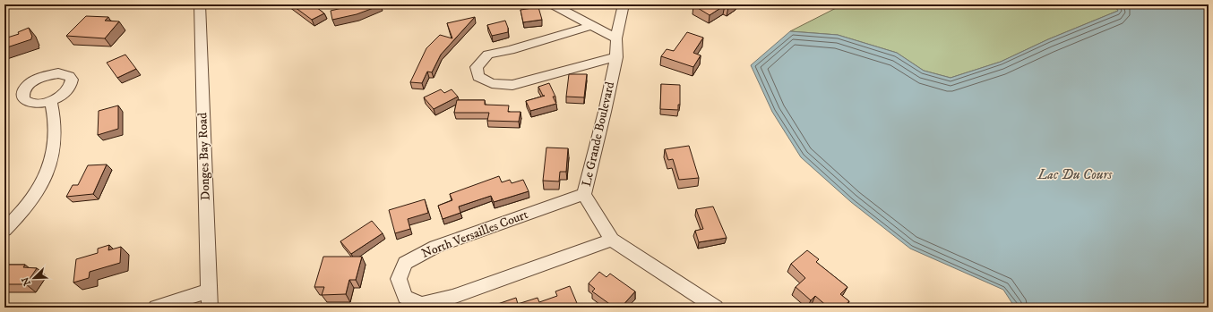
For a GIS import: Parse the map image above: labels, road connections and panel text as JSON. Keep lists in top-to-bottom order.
{
  "streets": {
    "street": ["Le Grande Boulevard", "Donges Bay Road", "North Versailles Court"]
  },
  "crossings": [
    ["Le Grande Boulevard", "North Versailles Court"]
  ],
  "water": ["Lac Du Cours"],
  "north": "bottom left"
}
